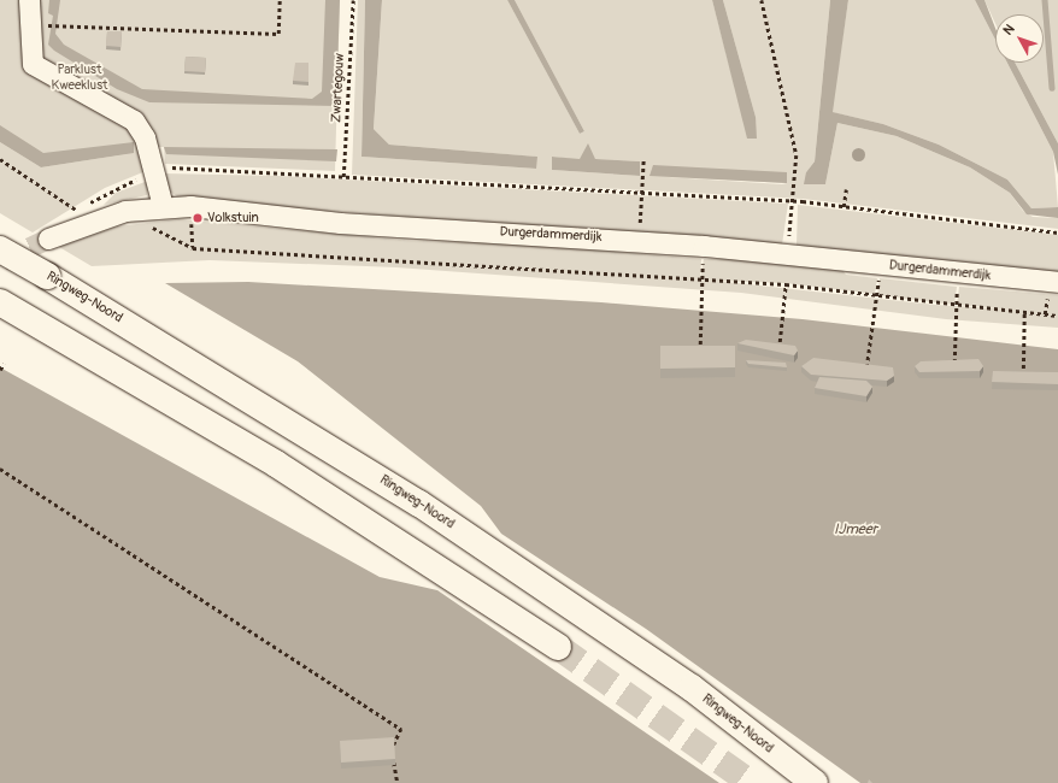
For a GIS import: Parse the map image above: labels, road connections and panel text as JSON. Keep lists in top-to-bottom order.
{
  "streets": {
    "highway": ["Ringweg-Noord"],
    "street": ["Durgerdammerdijk"],
    "path": ["Zwartegouw"]
  },
  "water": ["IJmeer"],
  "parks": ["Parklust Kweeklust"],
  "places": ["Volkstuin"],
  "north": "top left"
}
